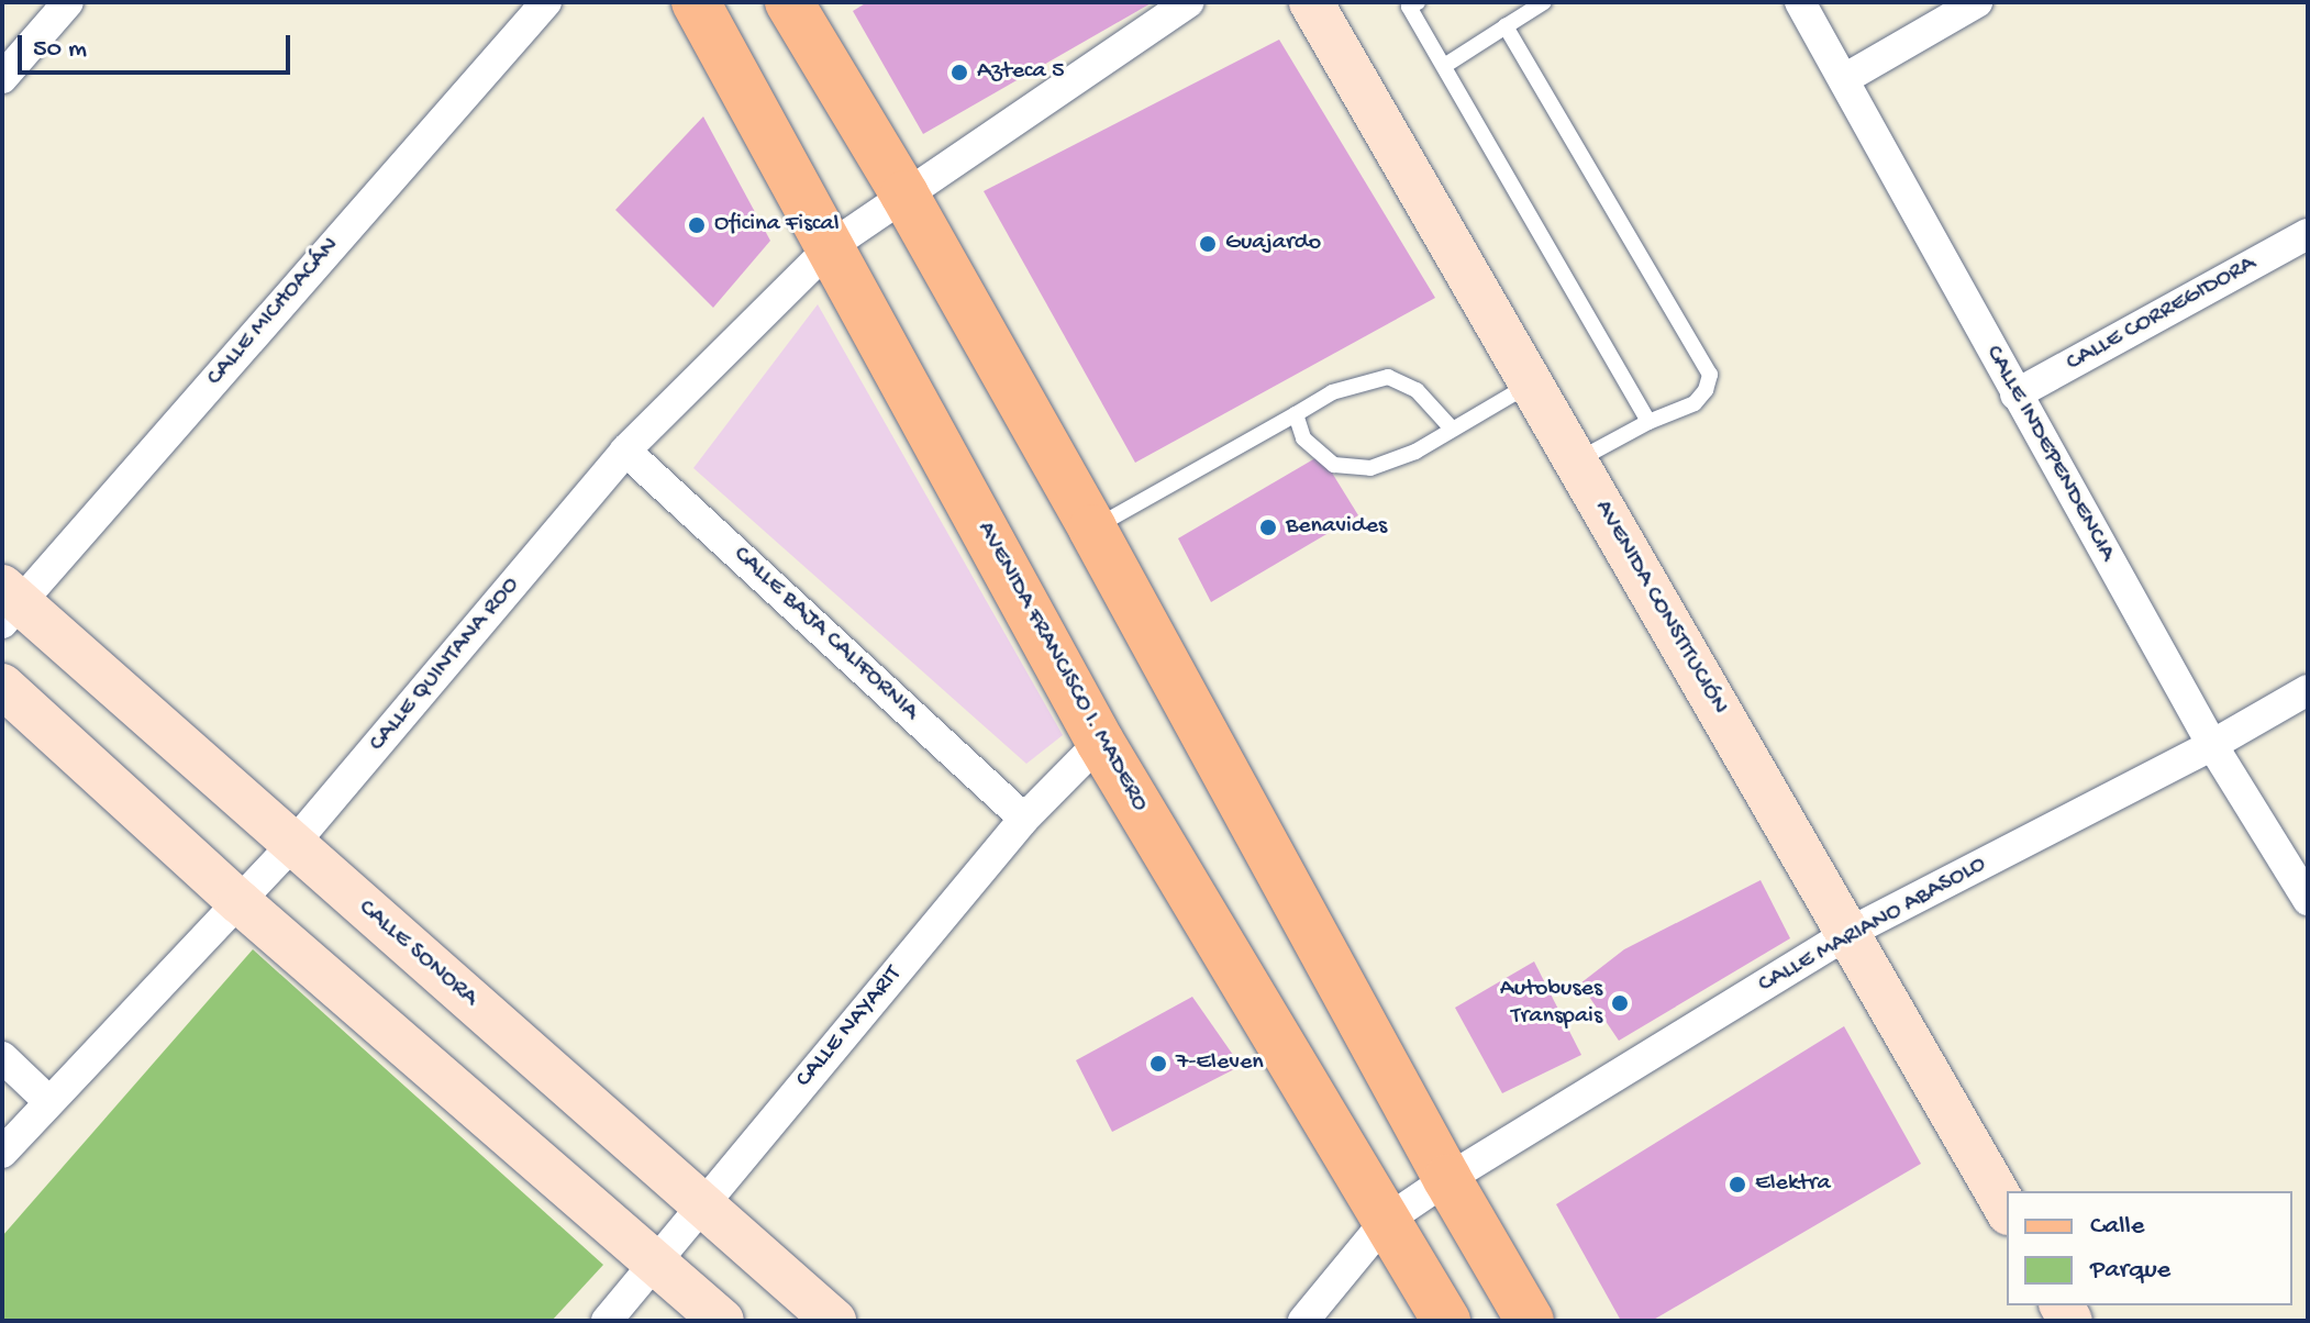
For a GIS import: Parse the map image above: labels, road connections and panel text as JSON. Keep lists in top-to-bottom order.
{
  "streets": {
    "main road": ["AVENIDA FRANCISCO I. MADERO"],
    "street": [
      "CALLE MICHOACÁN",
      "CALLE CORREGIDORA",
      "CALLE INDEPENDENCIA",
      "AVENIDA CONSTITUCIÓN",
      "CALLE BAJA CALIFORNIA",
      "CALLE QUINTANA ROO",
      "CALLE MARIANO ABASOLO",
      "CALLE SONORA",
      "CALLE NAYARIT"
    ]
  },
  "crossings": [
    ["CALLE MICHOACÁN", "CALLE SONORA"],
    ["CALLE CORREGIDORA", "CALLE INDEPENDENCIA"],
    ["CALLE INDEPENDENCIA", "CALLE MARIANO ABASOLO"],
    ["AVENIDA CONSTITUCIÓN", "CALLE MARIANO ABASOLO"],
    ["CALLE BAJA CALIFORNIA", "CALLE QUINTANA ROO"],
    ["CALLE BAJA CALIFORNIA", "CALLE NAYARIT"],
    ["CALLE QUINTANA ROO", "AVENIDA FRANCISCO I. MADERO"],
    ["CALLE QUINTANA ROO", "CALLE SONORA"],
    ["AVENIDA FRANCISCO I. MADERO", "CALLE MARIANO ABASOLO"],
    ["AVENIDA FRANCISCO I. MADERO", "CALLE NAYARIT"],
    ["CALLE SONORA", "CALLE NAYARIT"]
  ],
  "places": [
    "Azteca 5",
    "Oficina Fiscal",
    "Guajardo",
    "Benavides",
    "Autobuses Transpais",
    "7-Eleven",
    "Elektra"
  ],
  "legend": ["Calle", "Parque"],
  "scale_bar": "50 m"
}
